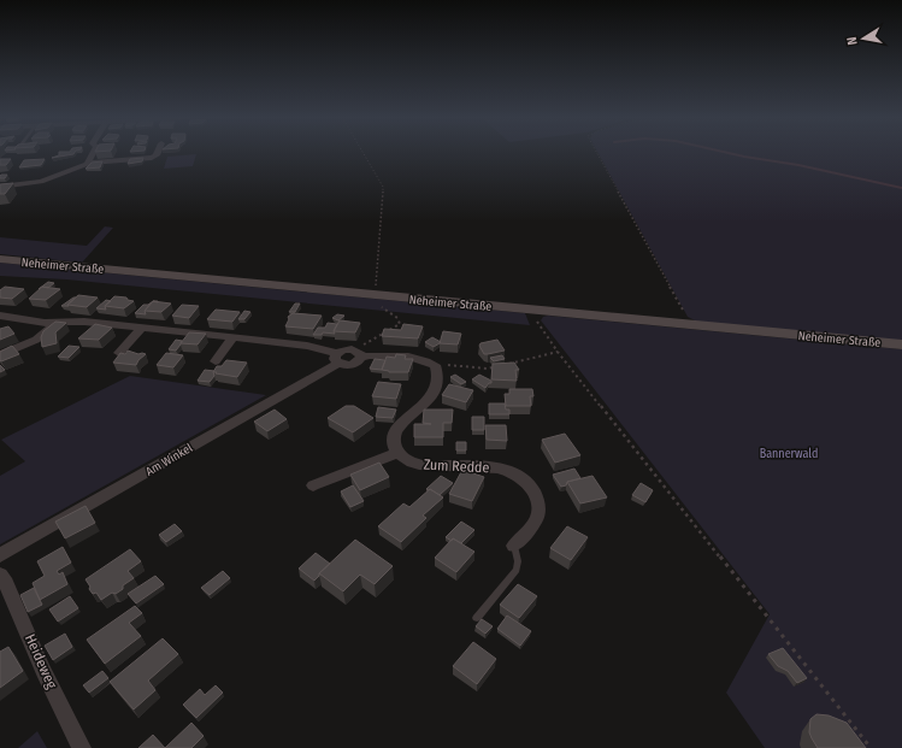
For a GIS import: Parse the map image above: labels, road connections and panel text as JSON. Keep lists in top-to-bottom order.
{
  "streets": {
    "main road": ["Neheimer Straße"],
    "street": ["Am Winkel", "Zum Redde", "Heideweg"]
  },
  "parks": ["Bannerwald"],
  "north": "left"
}
